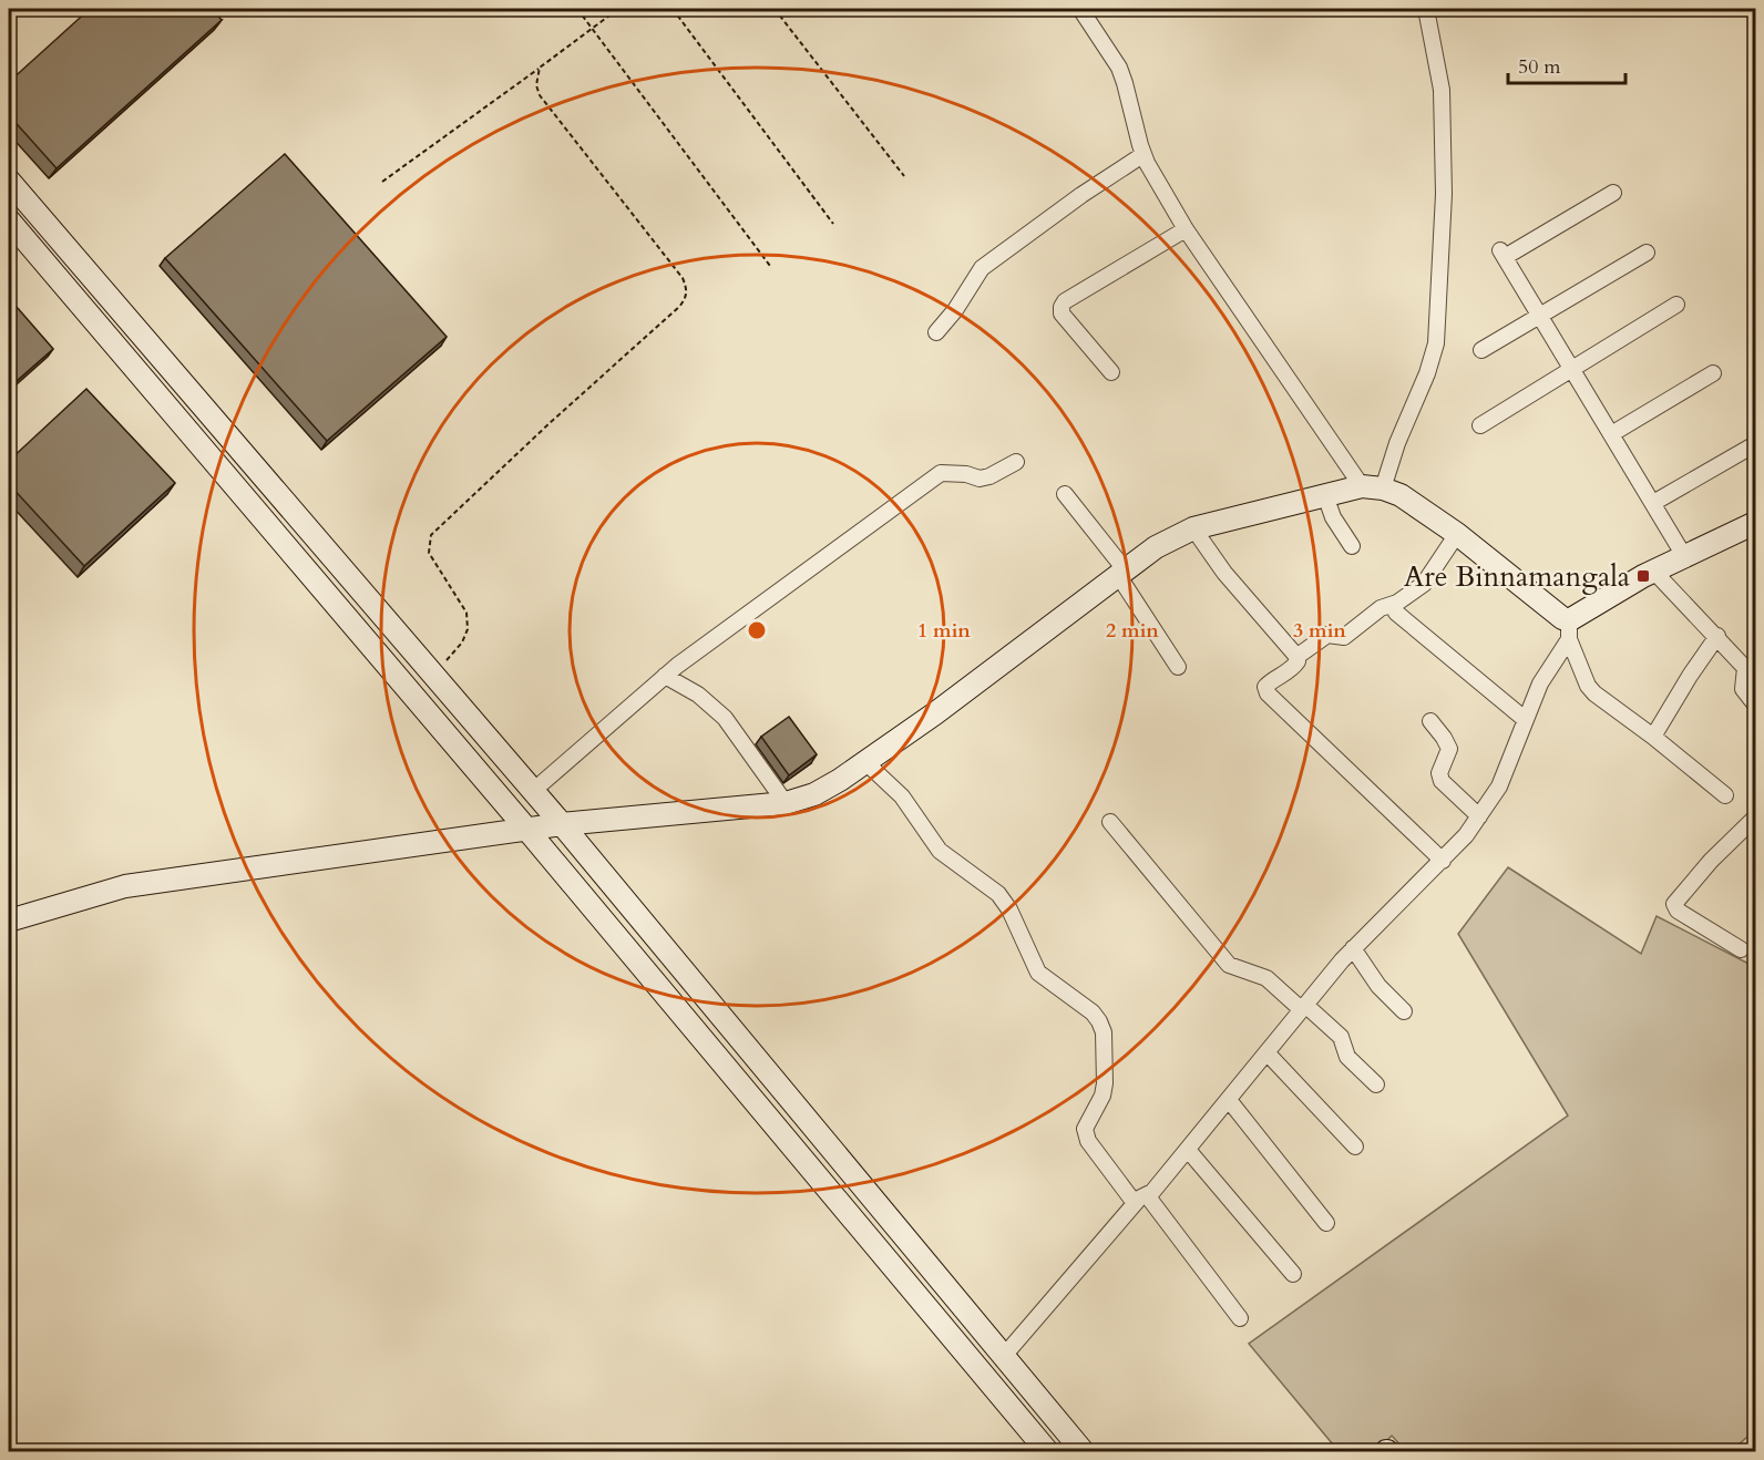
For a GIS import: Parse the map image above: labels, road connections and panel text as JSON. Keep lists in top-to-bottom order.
{
  "places": {
    "transit": ["Are Binnamangala"]
  },
  "scale_bar": "50 m",
  "rings": ["1 min", "2 min", "3 min"]
}
